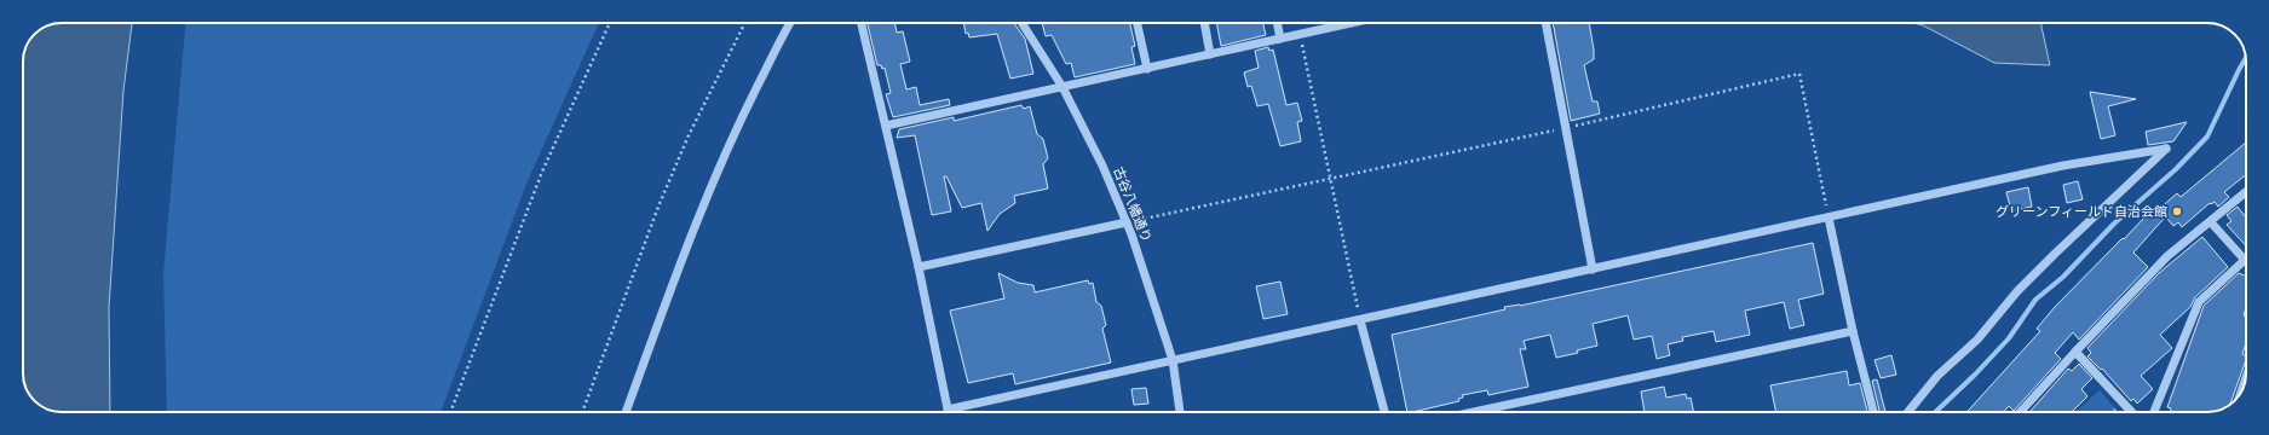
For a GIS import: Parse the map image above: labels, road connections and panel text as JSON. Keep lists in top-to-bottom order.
{
  "streets": {
    "street": ["古谷八幡通り"]
  },
  "places": ["グリーンフィールド自治会館"]
}
